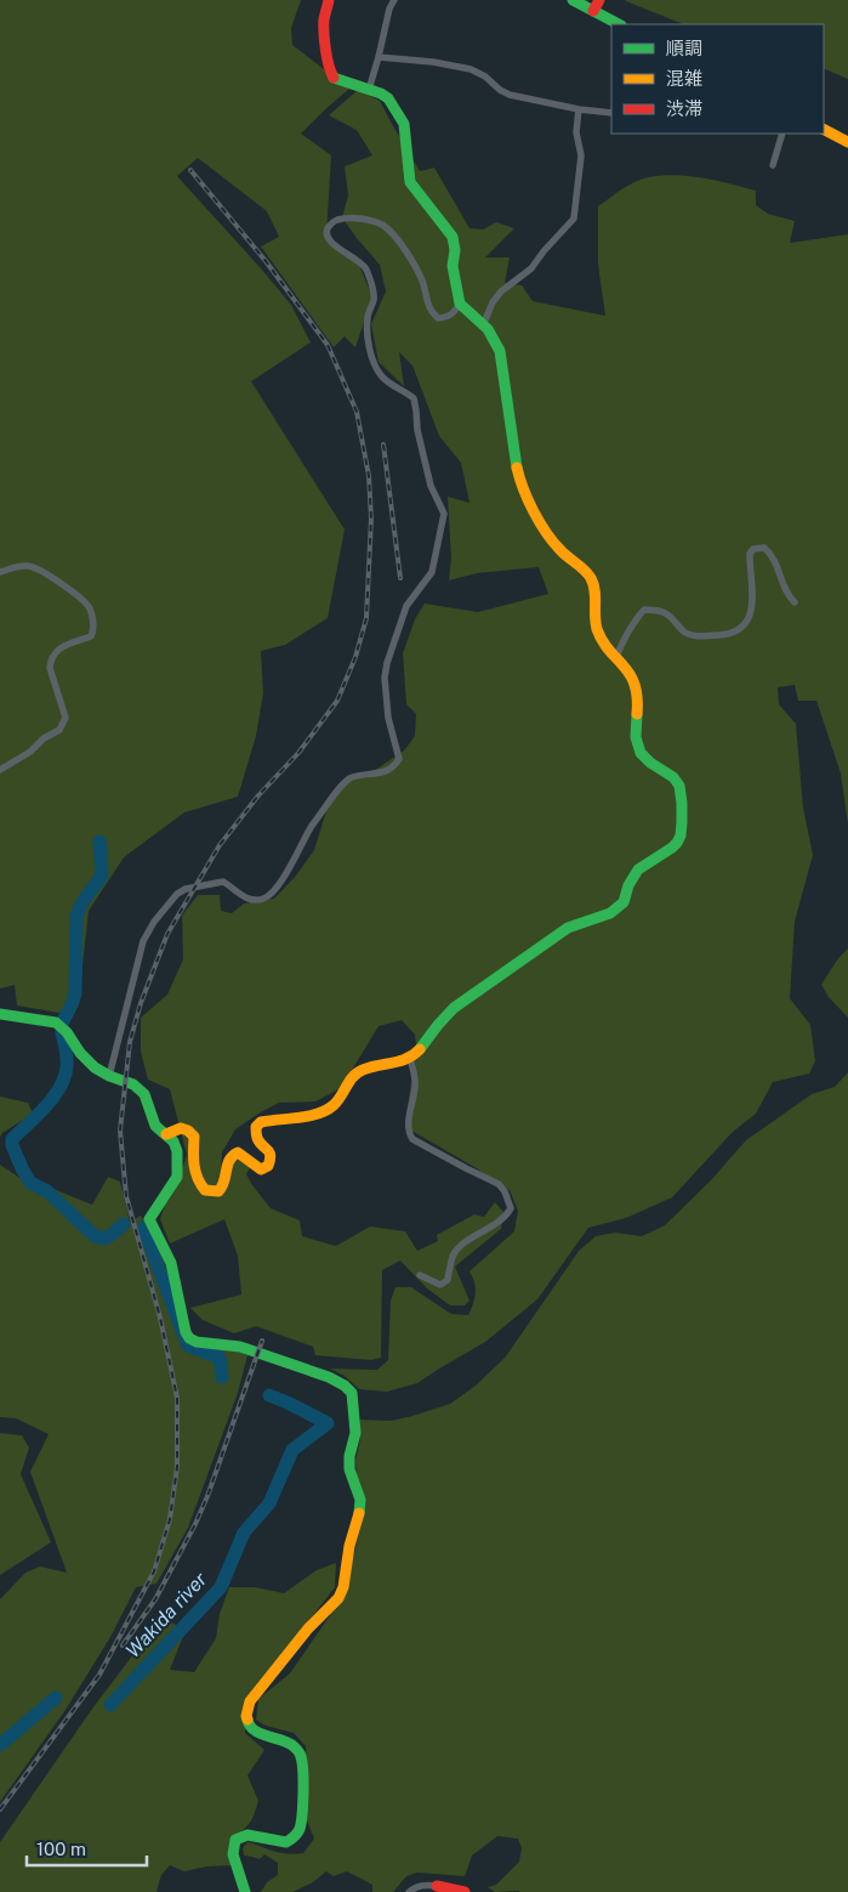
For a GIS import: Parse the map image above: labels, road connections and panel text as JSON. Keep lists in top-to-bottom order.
{
  "water": ["Wakida river"],
  "legend": ["順調", "混雑", "渋滞"],
  "scale_bar": "100 m"
}
